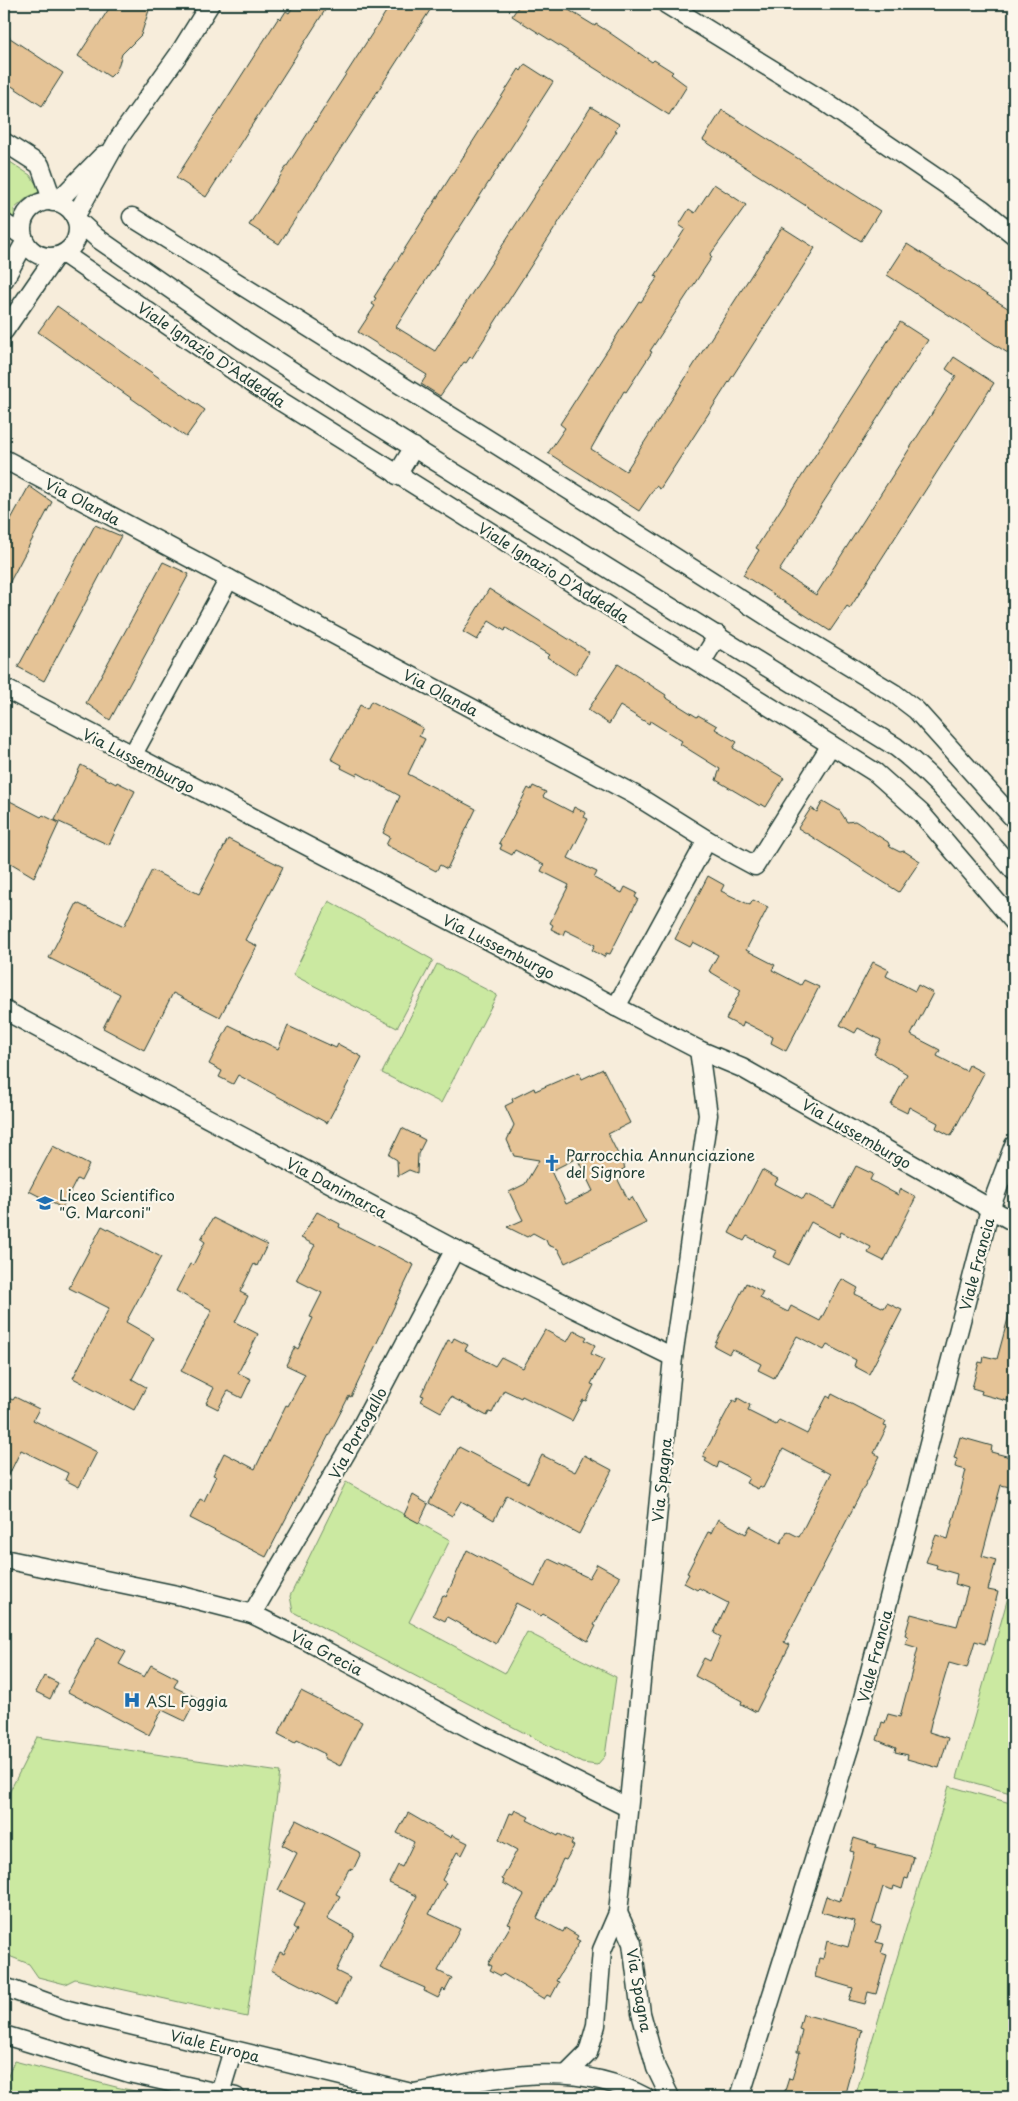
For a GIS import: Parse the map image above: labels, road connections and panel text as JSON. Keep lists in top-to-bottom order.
{
  "streets": {
    "street": [
      "Viale Ignazio D'Addedda",
      "Via Olanda",
      "Via Lussemburgo",
      "Via Danimarca",
      "Viale Francia",
      "Via Portogallo",
      "Via Spagna",
      "Via Grecia",
      "Viale Europa"
    ]
  },
  "crossings": [
    ["Viale Ignazio D'Addedda", "Via Olanda"],
    ["Via Lussemburgo", "Viale Francia"],
    ["Via Lussemburgo", "Via Spagna"],
    ["Via Danimarca", "Via Portogallo"],
    ["Via Danimarca", "Via Spagna"],
    ["Via Portogallo", "Via Grecia"],
    ["Via Spagna", "Via Grecia"]
  ],
  "places": {
    "church": ["Parrocchia Annunciazione del Signore"],
    "school or university": ["Liceo Scientifico \"G. Marconi\""],
    "hospital": ["ASL Foggia"]
  }
}
